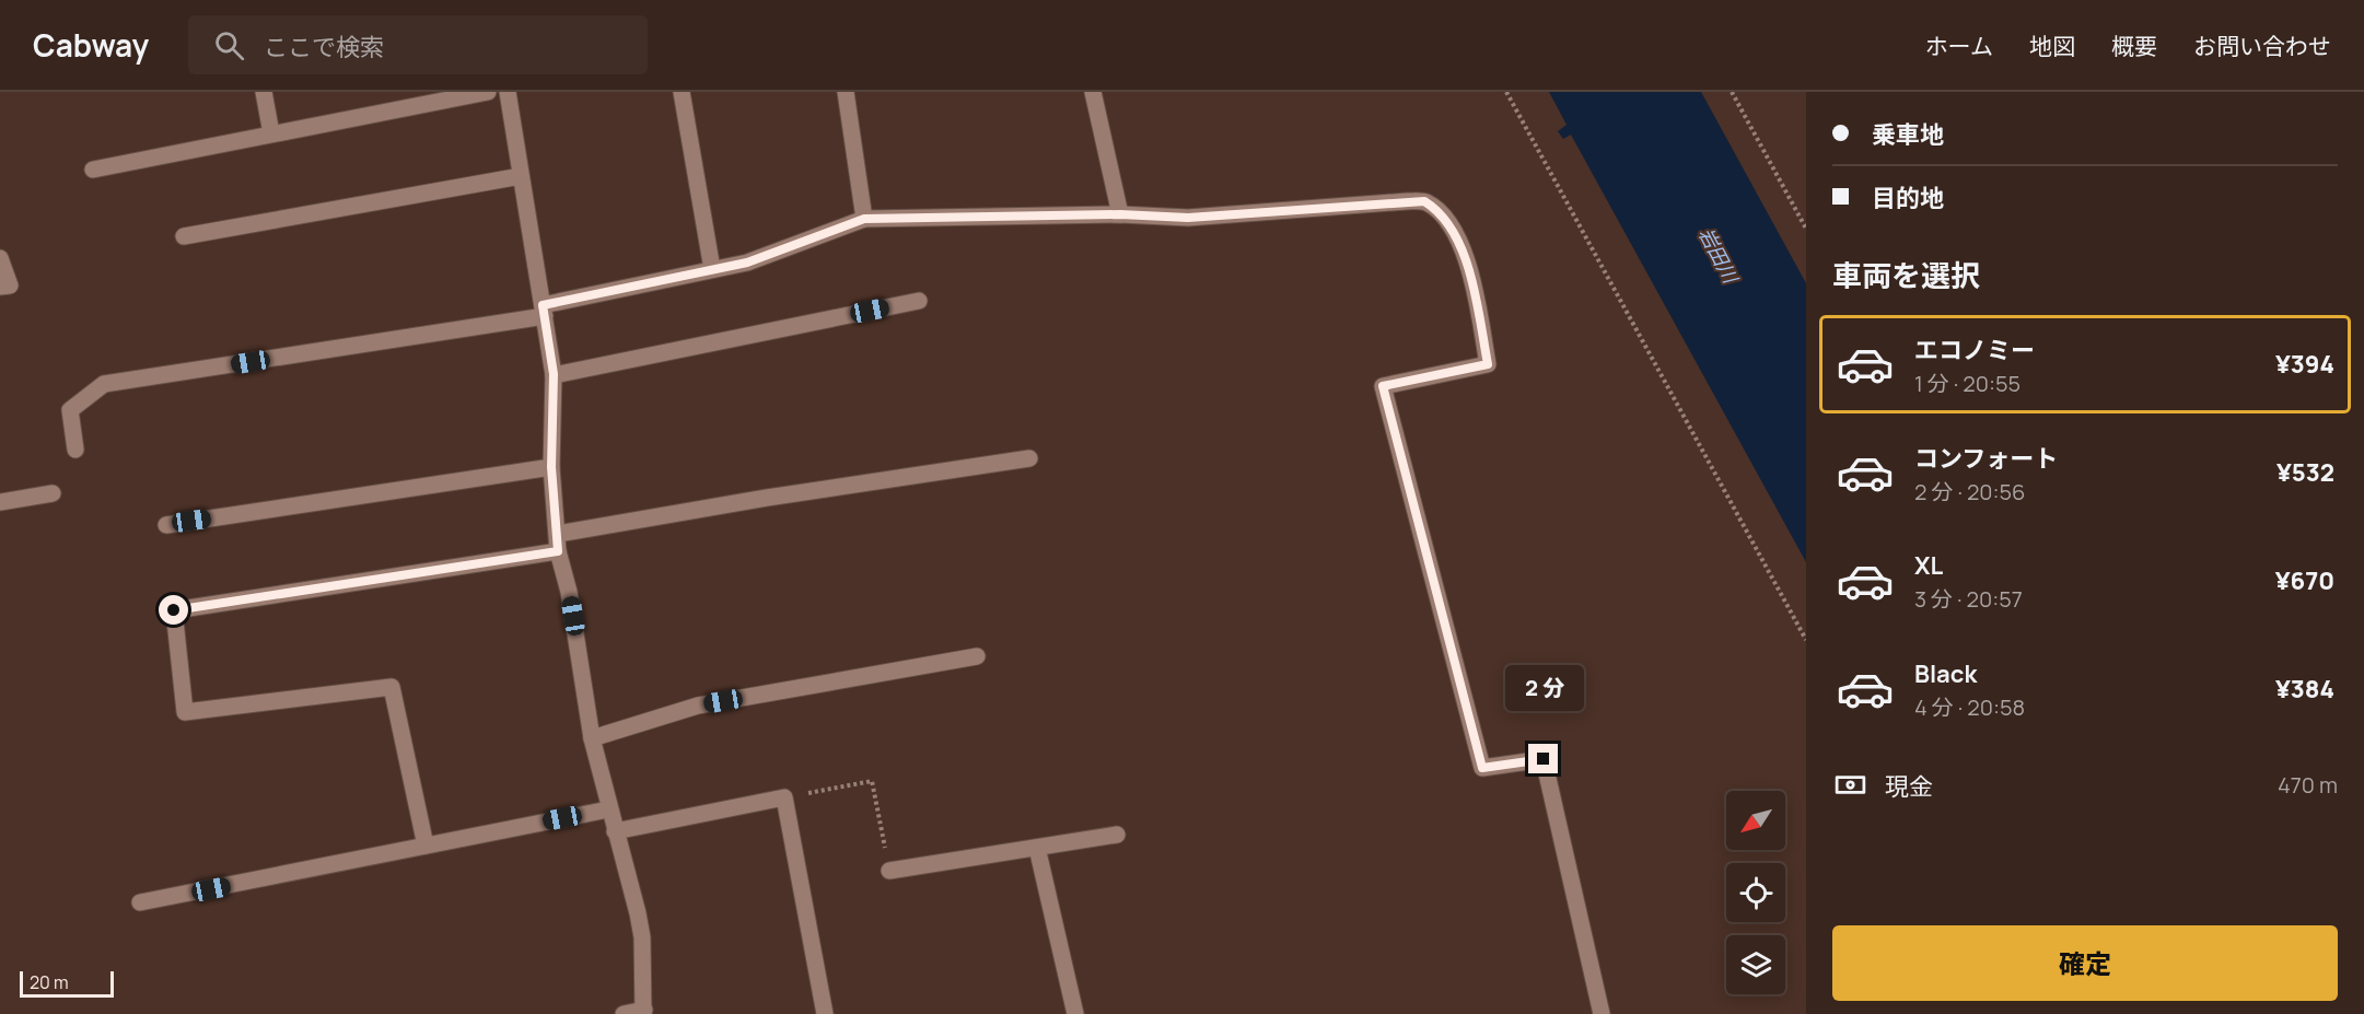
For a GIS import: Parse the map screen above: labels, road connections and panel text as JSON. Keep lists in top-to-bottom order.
{
  "water": ["岩田川"],
  "scale_bar": "20 m",
  "north": "bottom left",
  "page": {
    "header": "Cabway",
    "search": "ここで検索",
    "nav": [
      "ホーム",
      "地図",
      "概要",
      "お問い合わせ"
    ],
    "banner": ["乗車地", "目的地"],
    "heading": "車両を選択",
    "list": [
      {
        "name": "エコノミー",
        "note": "1 分 · 20:55",
        "value": "¥394"
      },
      {
        "name": "コンフォート",
        "note": "2 分 · 20:56",
        "value": "¥532"
      },
      {
        "name": "XL",
        "note": "3 分 · 20:57",
        "value": "¥670"
      },
      {
        "name": "Black",
        "note": "4 分 · 20:58",
        "value": "¥384"
      }
    ],
    "bubble": "2 分",
    "pay": ["現金", "470 m"],
    "buttons": "確定",
    "scale": "20 m"
  }
}
